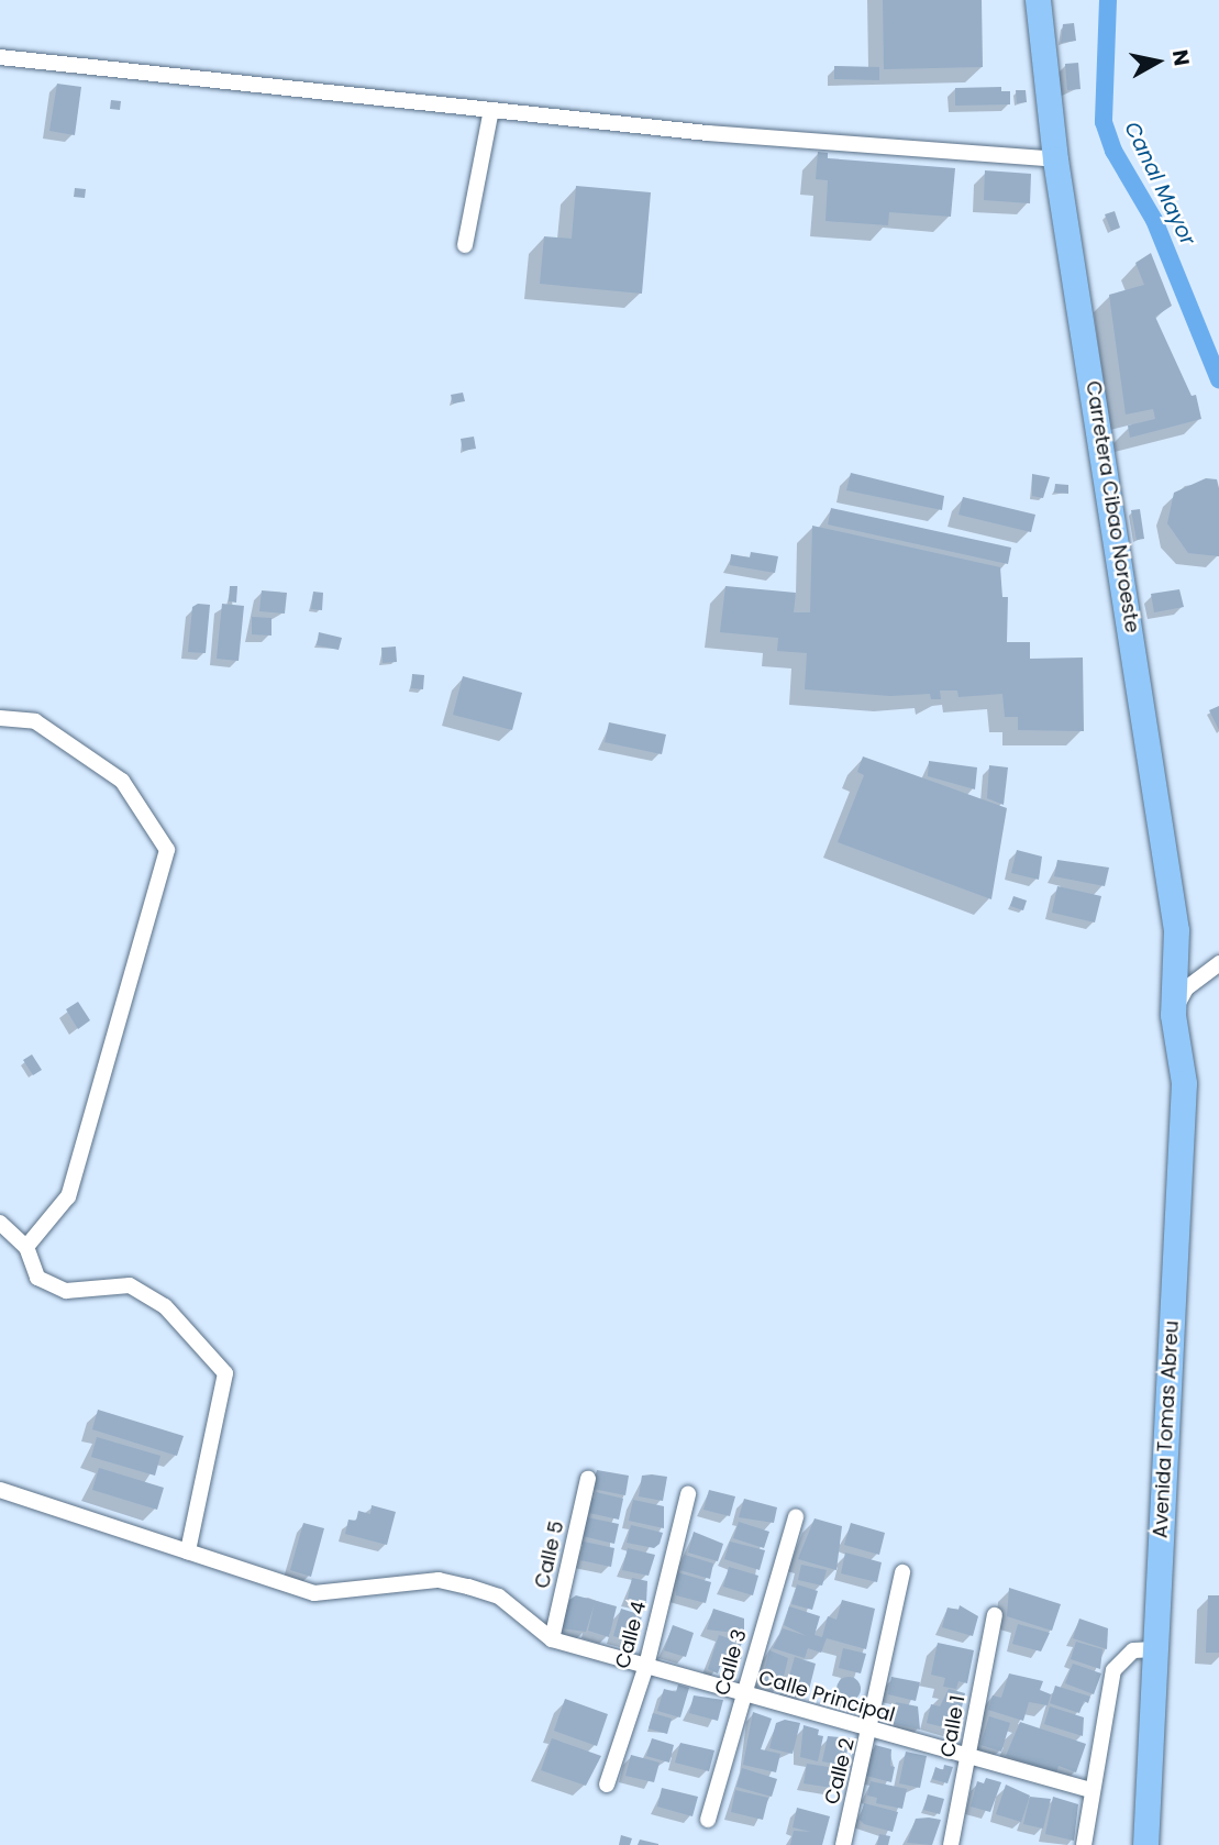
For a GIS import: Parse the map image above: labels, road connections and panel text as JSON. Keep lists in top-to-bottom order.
{
  "streets": {
    "main road": ["Carretera Cibao Noroeste", "Avenida Tomas Abreu"],
    "street": [
      "Calle 5",
      "Calle 4",
      "Calle 3",
      "Calle Principal",
      "Calle 1",
      "Calle 2"
    ]
  },
  "crossings": [
    ["Carretera Cibao Noroeste", "Avenida Tomas Abreu"],
    ["Calle 5", "Calle Principal"],
    ["Calle 4", "Calle Principal"],
    ["Calle 3", "Calle Principal"],
    ["Calle Principal", "Calle 1"],
    ["Calle Principal", "Calle 2"]
  ],
  "water": ["Canal Mayor"],
  "north": "right"
}
